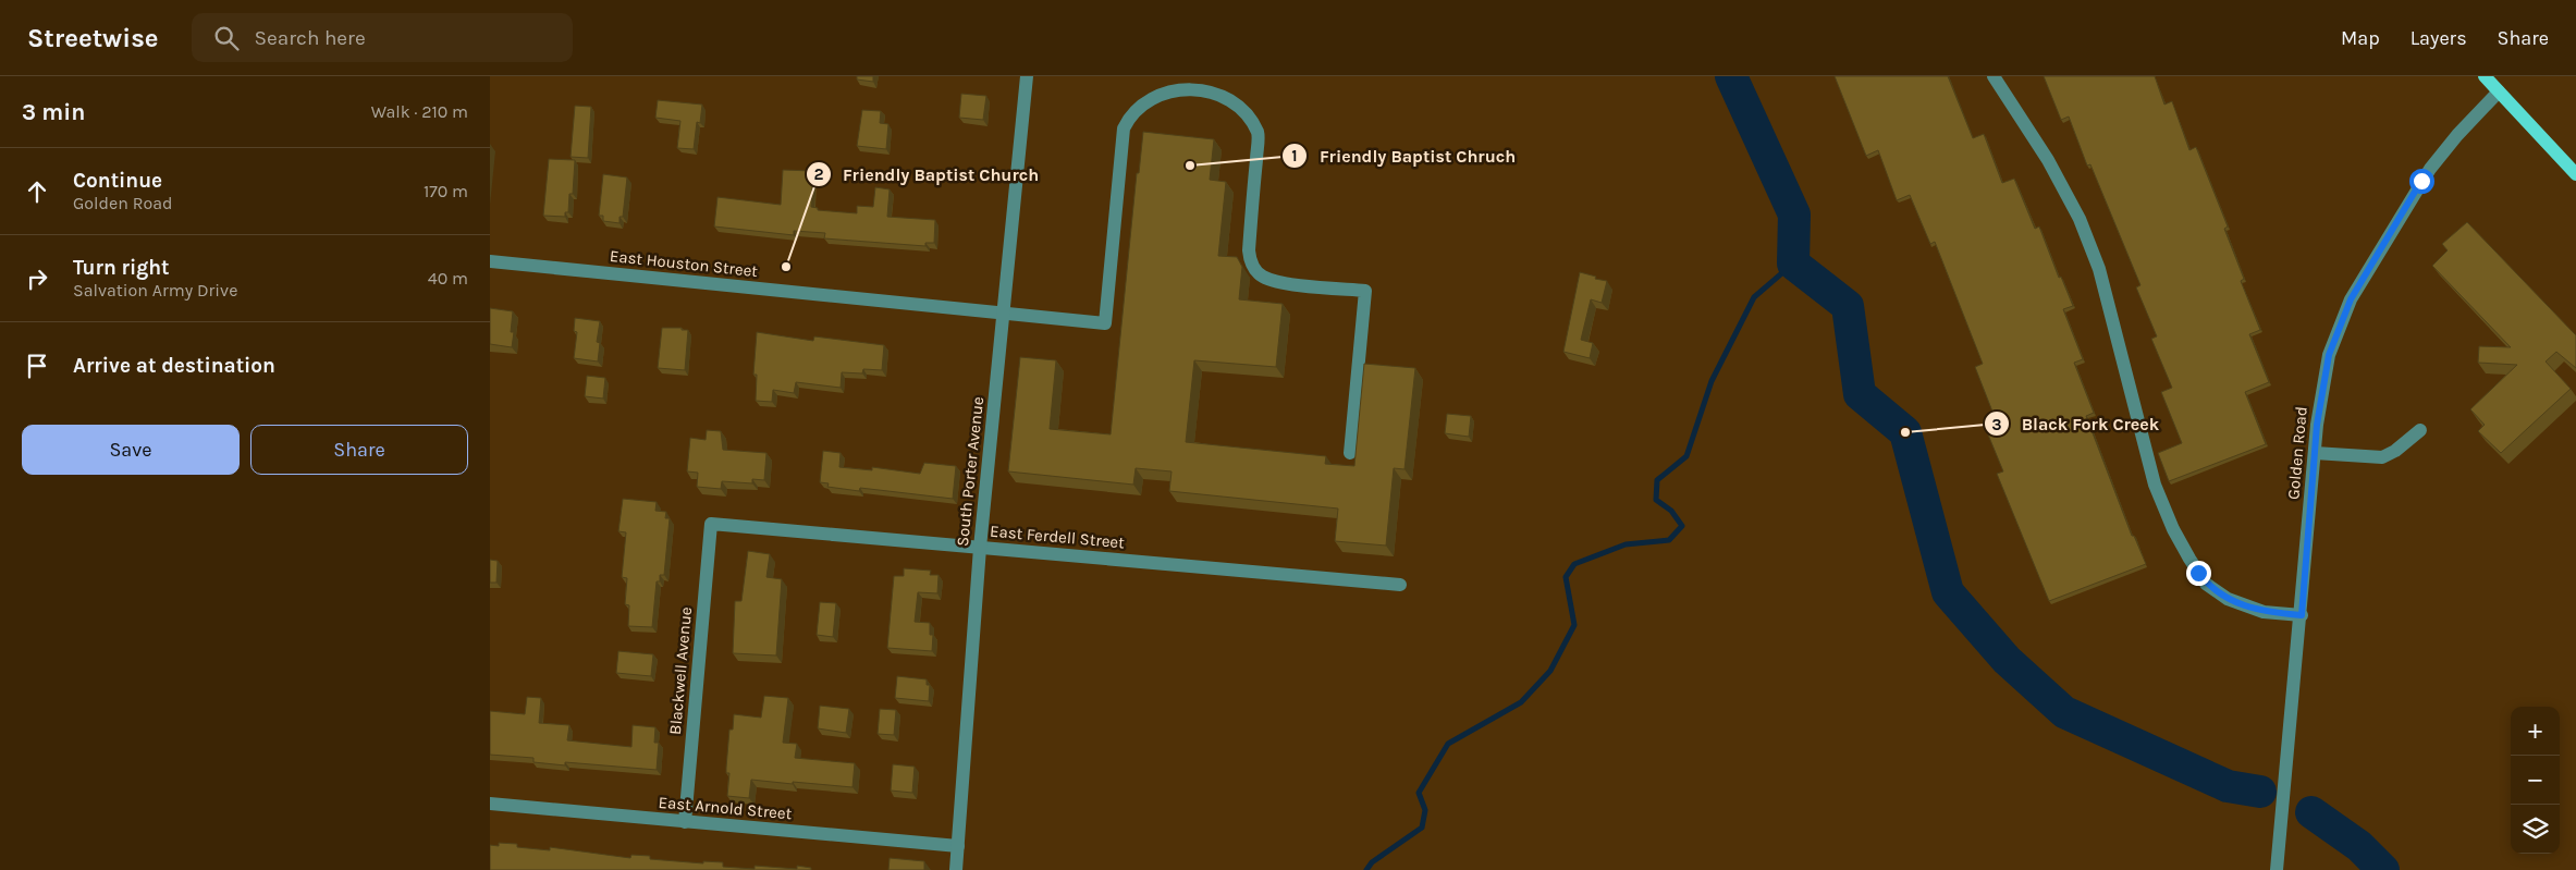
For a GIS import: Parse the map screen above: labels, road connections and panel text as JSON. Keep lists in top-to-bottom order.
{
  "streets": {
    "street": [
      "East Houston Street",
      "Golden Road",
      "South Porter Avenue",
      "East Ferdell Street",
      "Blackwell Avenue",
      "East Arnold Street"
    ]
  },
  "crossings": [
    ["East Houston Street", "South Porter Avenue"],
    ["South Porter Avenue", "East Ferdell Street"],
    ["South Porter Avenue", "East Arnold Street"],
    ["East Ferdell Street", "Blackwell Avenue"],
    ["Blackwell Avenue", "East Arnold Street"]
  ],
  "places": ["Friendly Baptist Chruch", "Friendly Baptist Church", "Black Fork Creek"],
  "page": {
    "header": "Streetwise",
    "search": "Search here",
    "nav": ["Map", "Layers", "Share"],
    "heading": ["3 min", "Walk · 210 m"],
    "list": [
      ["Continue", "Golden Road", "170 m"],
      ["Turn right", "Salvation Army Drive", "40 m"],
      "Arrive at destination"
    ],
    "buttons": ["Save", "Share"],
    "map_buttons": ["+", "−"]
  }
}
